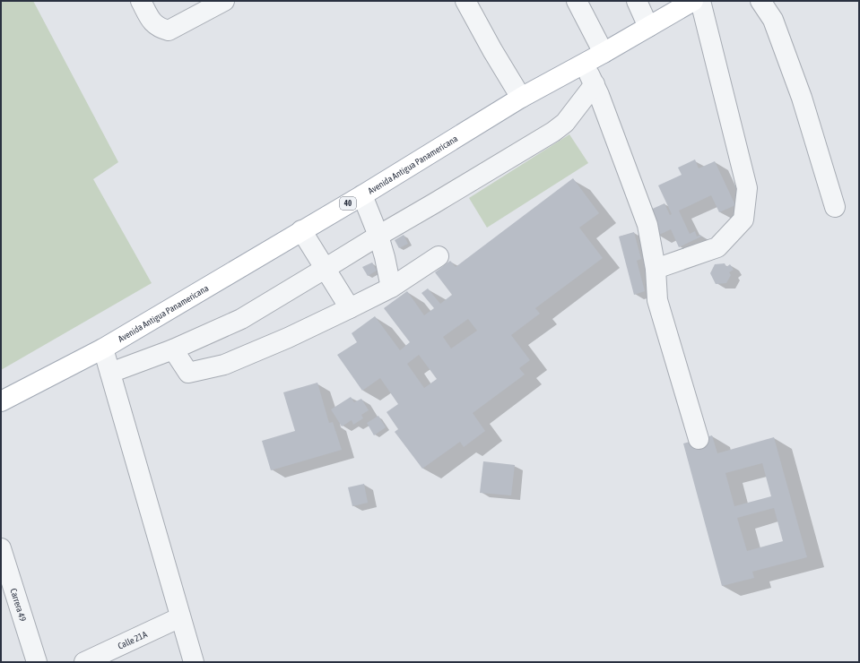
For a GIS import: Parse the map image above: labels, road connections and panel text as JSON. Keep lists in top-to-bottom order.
{
  "streets": {
    "main road": ["Avenida Antigua Panamericana", "40"],
    "street": ["Carrera 49", "Calle 21A"]
  }
}
